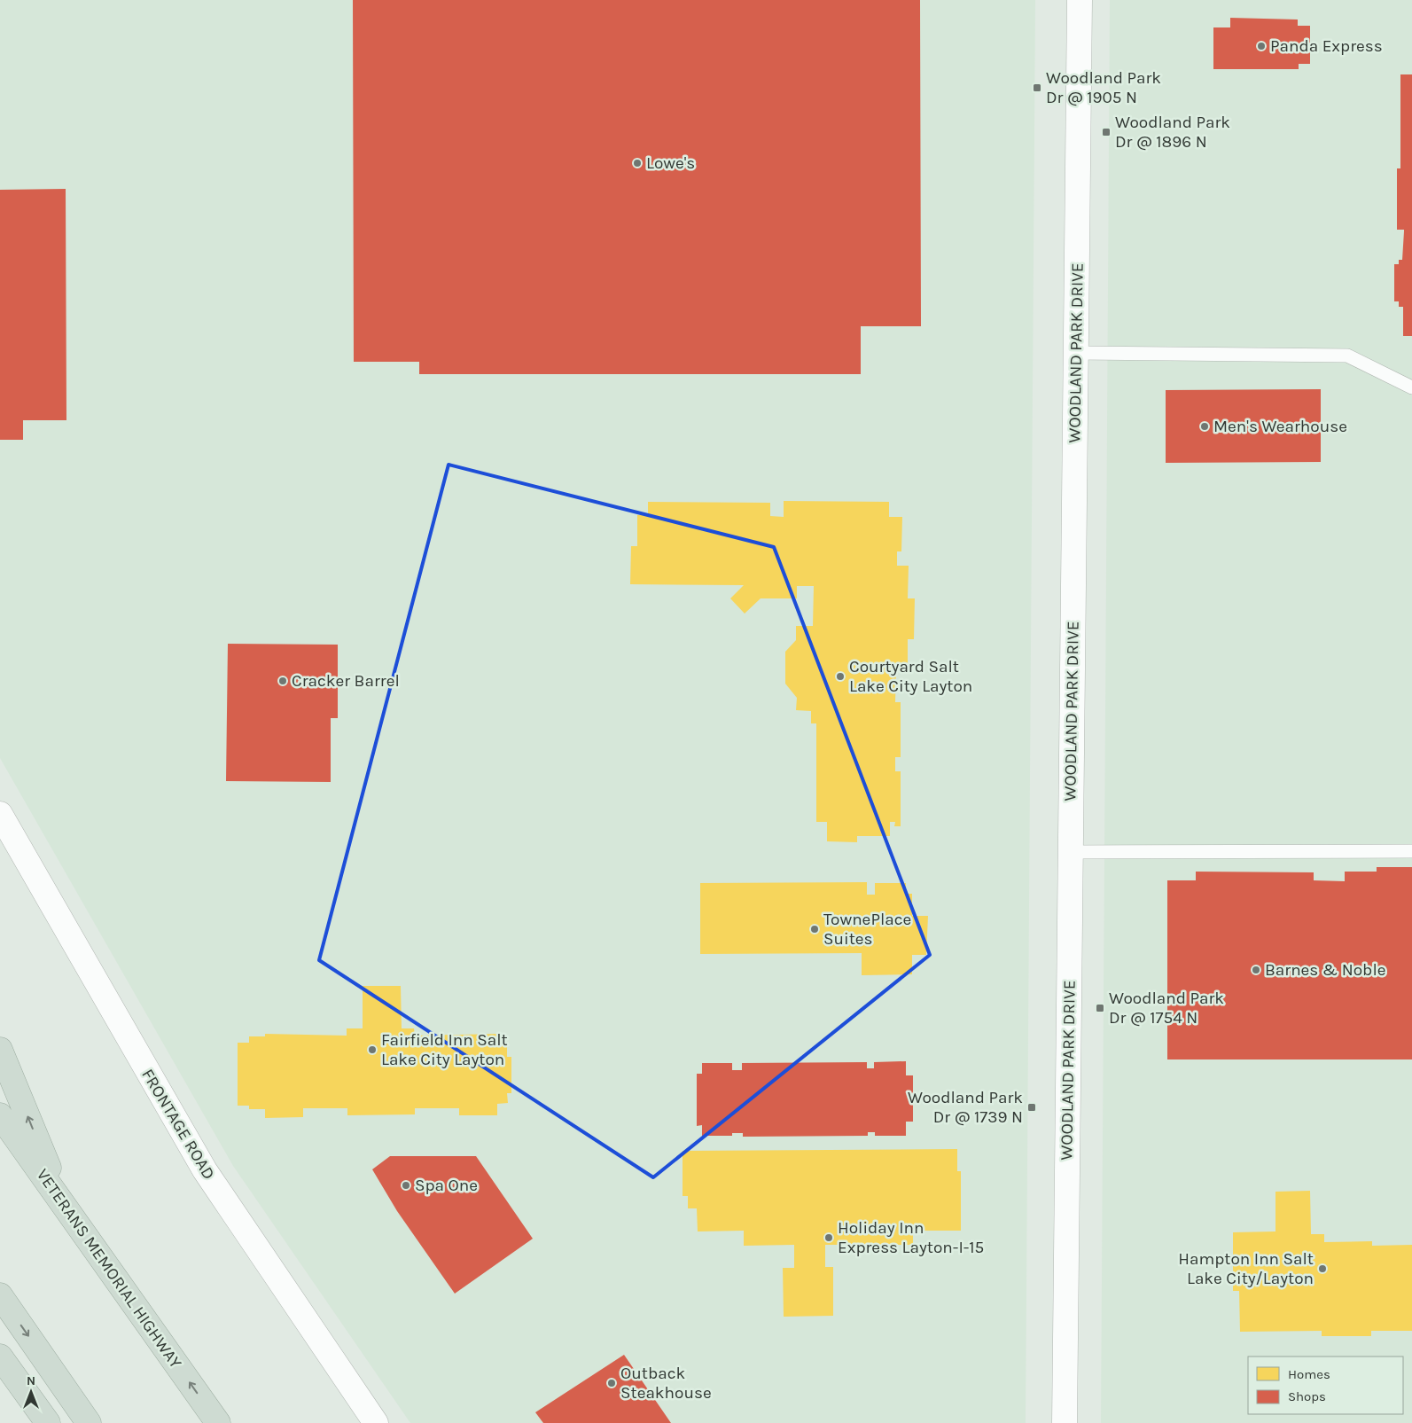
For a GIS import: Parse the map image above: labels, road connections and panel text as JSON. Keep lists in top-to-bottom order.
{
  "streets": {
    "highway": ["VETERANS MEMORIAL HIGHWAY"],
    "street": ["WOODLAND PARK DRIVE", "FRONTAGE ROAD"]
  },
  "places": {
    "other": [
      "Panda Express",
      "Lowe's",
      "Men's Wearhouse",
      "Courtyard Salt Lake City Layton",
      "Cracker Barrel",
      "TownePlace Suites",
      "Barnes & Noble",
      "Fairfield Inn Salt Lake City Layton",
      "Spa One",
      "Holiday Inn Express Layton-I-15",
      "Hampton Inn Salt Lake City/Layton",
      "Outback Steakhouse"
    ],
    "transit": [
      "Woodland Park Dr @ 1905 N",
      "Woodland Park Dr @ 1896 N",
      "Woodland Park Dr @ 1754 N",
      "Woodland Park Dr @ 1739 N"
    ]
  },
  "legend": ["Homes", "Shops"],
  "north": "top"
}
